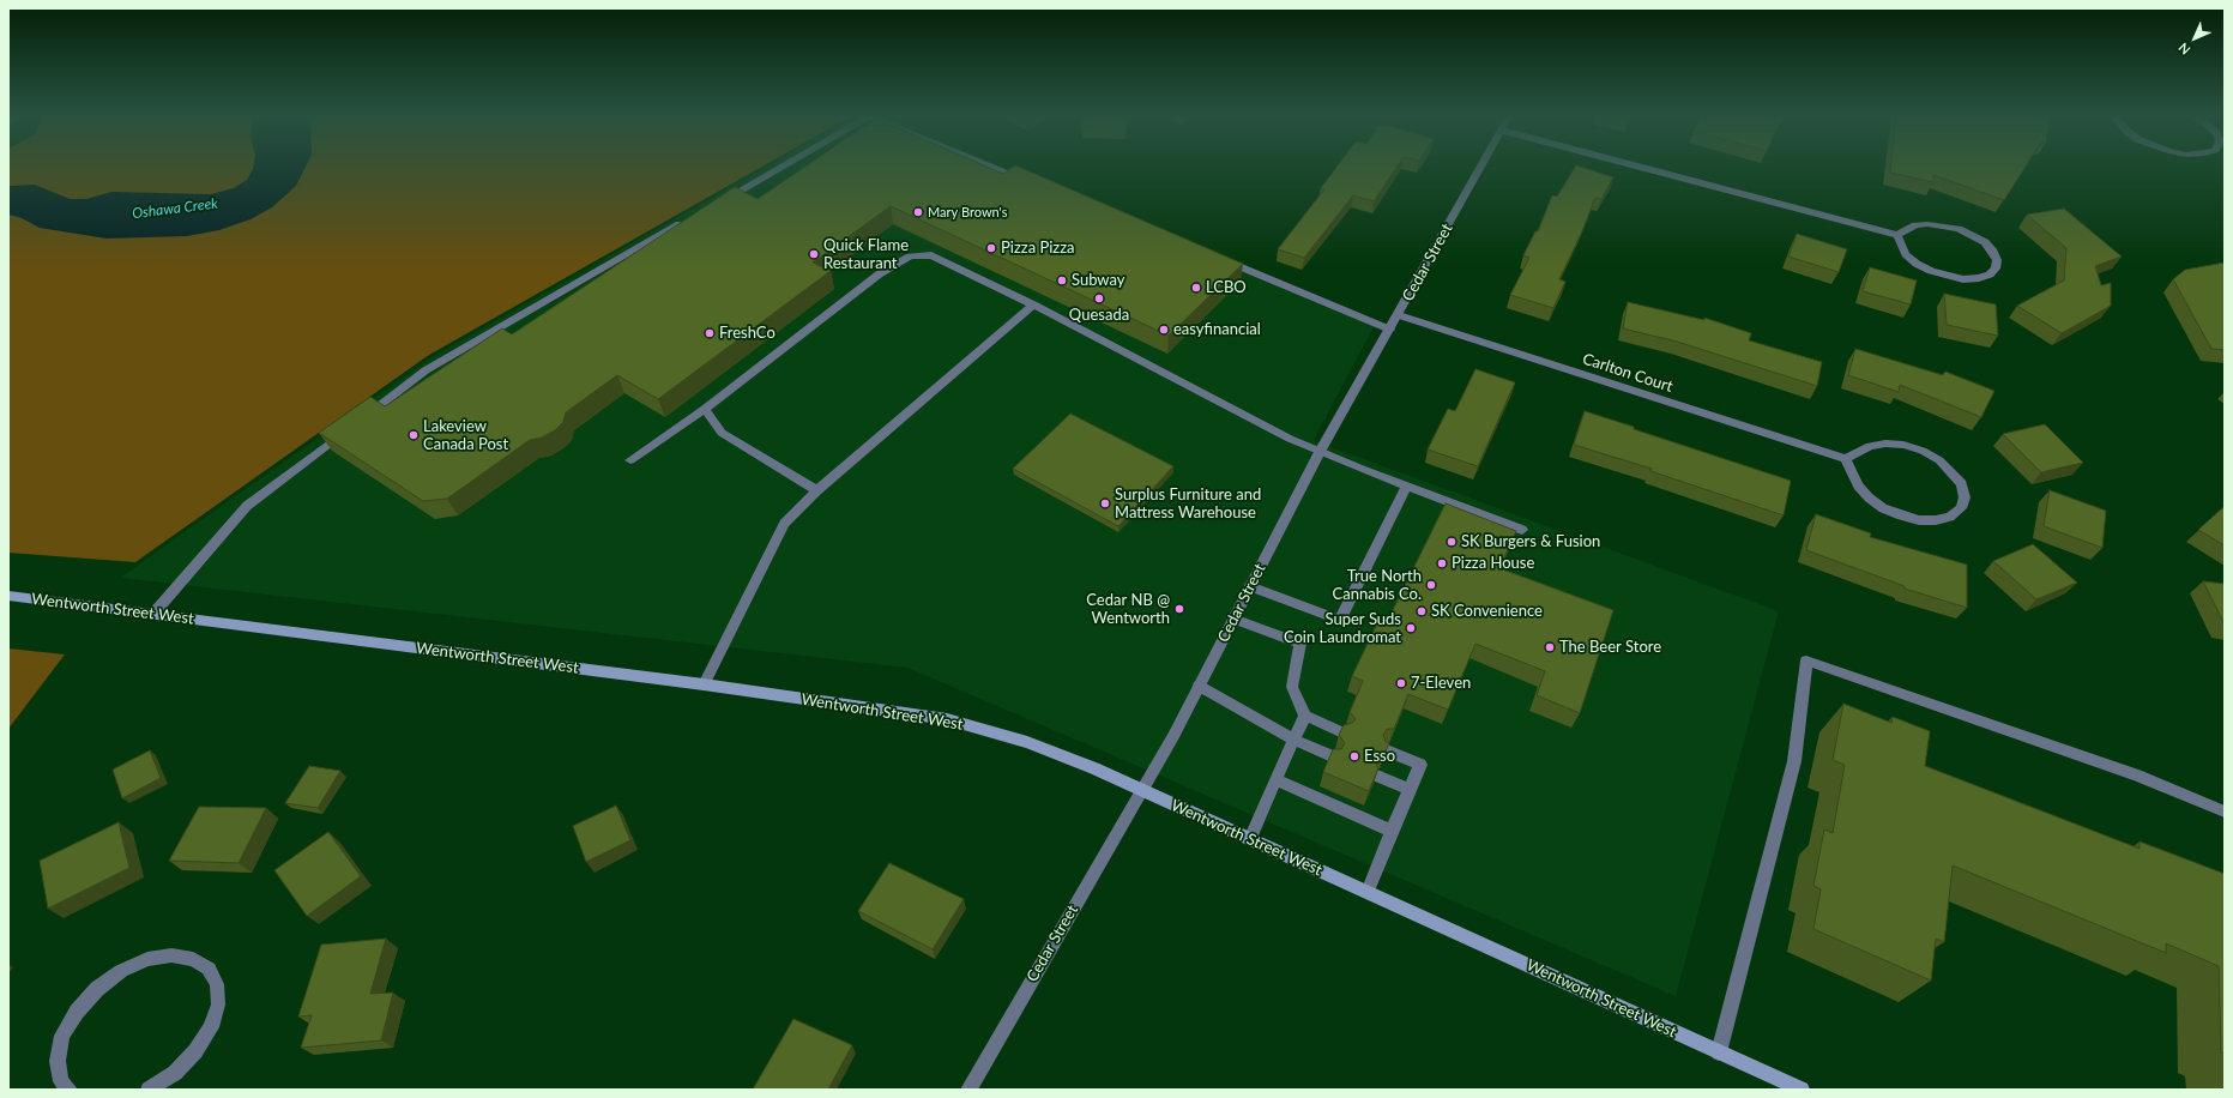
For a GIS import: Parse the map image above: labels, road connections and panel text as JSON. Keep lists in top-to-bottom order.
{
  "streets": {
    "main road": ["Wentworth Street West"],
    "street": ["Cedar Street", "Carlton Court"]
  },
  "crossings": [
    ["Cedar Street", "Carlton Court"],
    ["Cedar Street", "Wentworth Street West"]
  ],
  "water": ["Oshawa Creek"],
  "places": [
    "Mary Brown's",
    "Pizza Pizza",
    "Quick Flame Restaurant",
    "Subway",
    "LCBO",
    "Quesada",
    "easyfinancial",
    "FreshCo",
    "Lakeview Canada Post",
    "Surplus Furniture and Mattress Warehouse",
    "SK Burgers & Fusion",
    "Pizza House",
    "True North Cannabis Co.",
    "Cedar NB @ Wentworth",
    "SK Convenience",
    "Super Suds Coin Laundromat",
    "The Beer Store",
    "7-Eleven",
    "Esso"
  ],
  "north": "bottom left"
}
